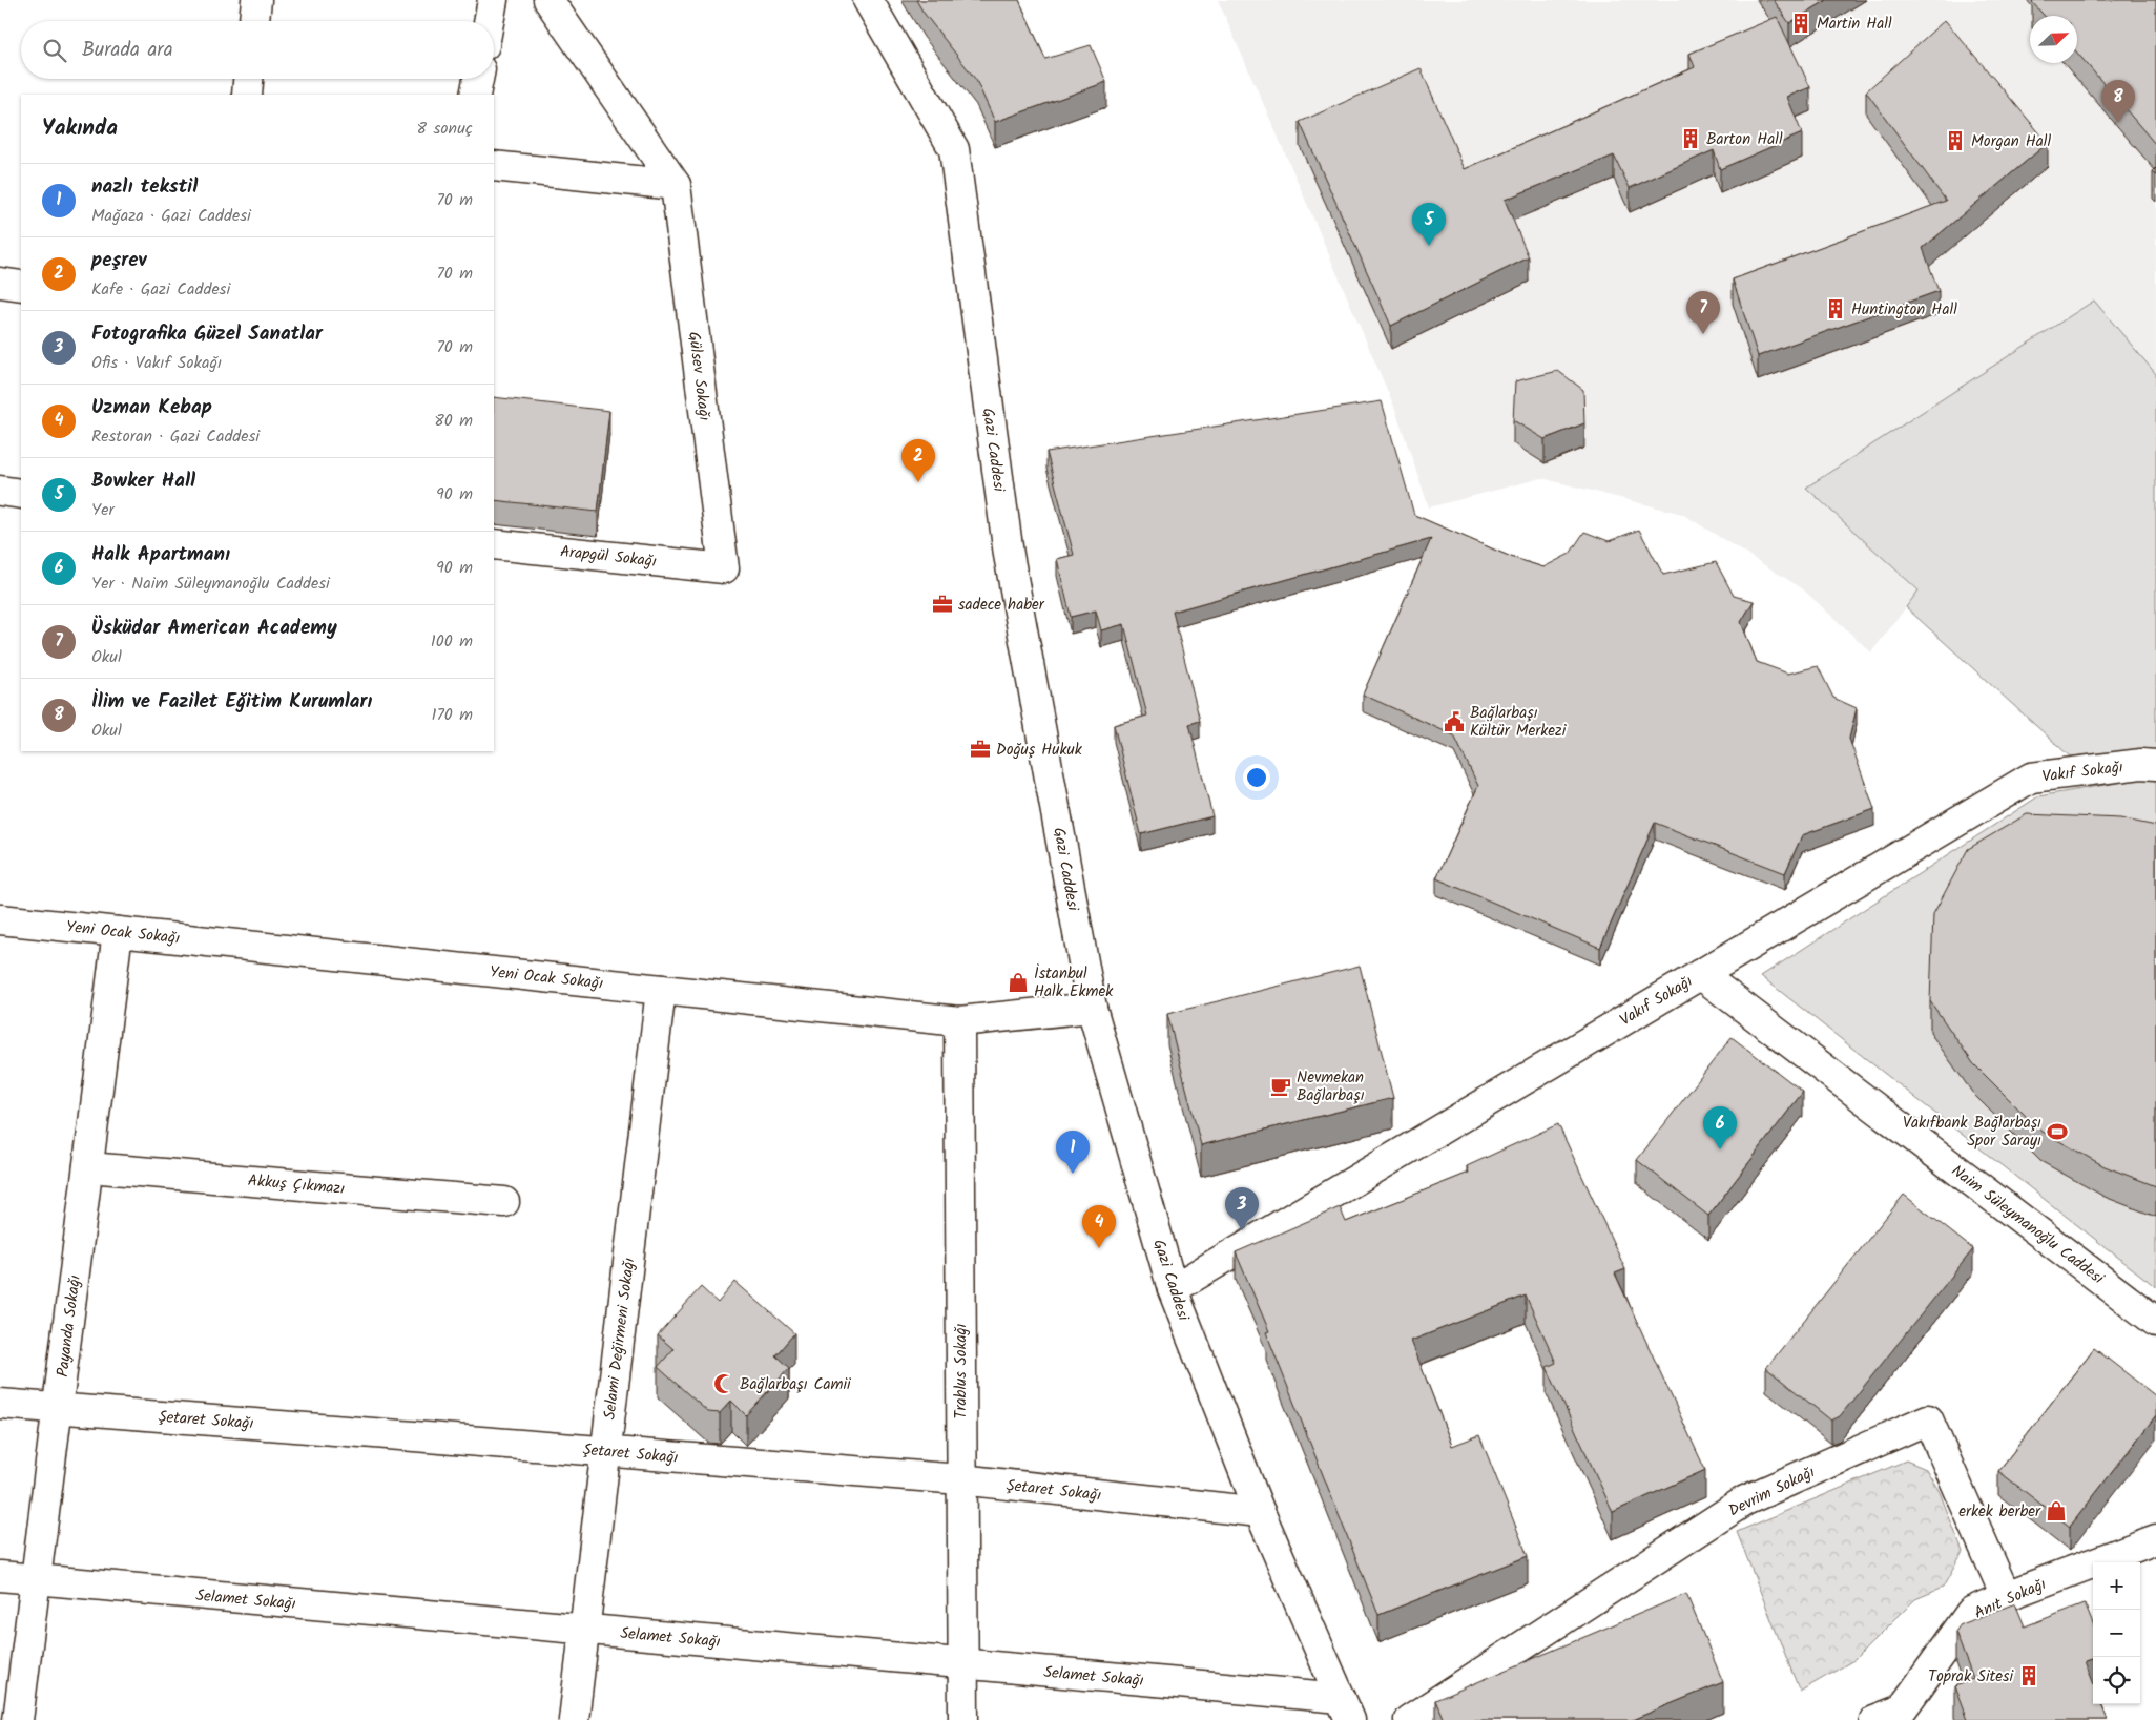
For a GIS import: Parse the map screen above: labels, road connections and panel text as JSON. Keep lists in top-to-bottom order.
{
  "streets": {
    "street": [
      "Gülsev Sokağı",
      "Gazi Caddesi",
      "Arapgül Sokağı",
      "Vakıf Sokağı",
      "Yeni Ocak Sokağı",
      "Akkuş Çıkmazı",
      "Naim Süleymanoğlu Caddesi",
      "Payanda Sokağı",
      "Selami Değirmeni Sokağı",
      "Trablus Sokağı",
      "Şetaret Sokağı",
      "Devrim Sokağı",
      "Anıt Sokağı",
      "Selamet Sokağı"
    ]
  },
  "crossings": [
    ["Gülsev Sokağı", "Arapgül Sokağı"],
    ["Gazi Caddesi", "Vakıf Sokağı"],
    ["Gazi Caddesi", "Yeni Ocak Sokağı"],
    ["Gazi Caddesi", "Şetaret Sokağı"],
    ["Gazi Caddesi", "Selamet Sokağı"],
    ["Vakıf Sokağı", "Naim Süleymanoğlu Caddesi"],
    ["Yeni Ocak Sokağı", "Payanda Sokağı"],
    ["Yeni Ocak Sokağı", "Selami Değirmeni Sokağı"],
    ["Yeni Ocak Sokağı", "Trablus Sokağı"],
    ["Akkuş Çıkmazı", "Payanda Sokağı"],
    ["Payanda Sokağı", "Şetaret Sokağı"],
    ["Payanda Sokağı", "Selamet Sokağı"],
    ["Selami Değirmeni Sokağı", "Şetaret Sokağı"],
    ["Selami Değirmeni Sokağı", "Selamet Sokağı"],
    ["Trablus Sokağı", "Şetaret Sokağı"],
    ["Trablus Sokağı", "Selamet Sokağı"],
    ["Devrim Sokağı", "Anıt Sokağı"]
  ],
  "places": {
    "building": [
      "Martin Hall",
      "Barton Hall",
      "Morgan Hall",
      "Huntington Hall",
      "Toprak Sitesi"
    ],
    "office": ["sadece haber", "Doğuş Hukuk"],
    "public building": ["Bağlarbaşı Kültür Merkezi"],
    "shop": ["İstanbul Halk Ekmek", "erkek berber"],
    "cafe": ["Nevmekan Bağlarbaşı"],
    "sports": ["Vakıfbank Bağlarbaşı Spor Sarayı"],
    "mosque": ["Bağlarbaşı Camii"]
  },
  "north": "top right",
  "page": {
    "search": "Burada ara",
    "pins": [
      "8",
      "5",
      "7",
      "2",
      "6",
      "1",
      "3",
      "4"
    ],
    "heading": ["Yakında", "8 sonuç"],
    "list": [
      {
        "mark": "1",
        "name": "nazlı tekstil",
        "note": "Mağaza · Gazi Caddesi",
        "value": "70 m"
      },
      {
        "mark": "2",
        "name": "peşrev",
        "note": "Kafe · Gazi Caddesi",
        "value": "70 m"
      },
      {
        "mark": "3",
        "name": "Fotografika Güzel Sanatlar",
        "note": "Ofis · Vakıf Sokağı",
        "value": "70 m"
      },
      {
        "mark": "4",
        "name": "Uzman Kebap",
        "note": "Restoran · Gazi Caddesi",
        "value": "80 m"
      },
      {
        "mark": "5",
        "name": "Bowker Hall",
        "note": "Yer",
        "value": "90 m"
      },
      {
        "mark": "6",
        "name": "Halk Apartmanı",
        "note": "Yer · Naim Süleymanoğlu Caddesi",
        "value": "90 m"
      },
      {
        "mark": "7",
        "name": "Üsküdar American Academy",
        "note": "Okul",
        "value": "100 m"
      },
      {
        "mark": "8",
        "name": "İlim ve Fazilet Eğitim Kurumları",
        "note": "Okul",
        "value": "170 m"
      }
    ],
    "map_buttons": ["+", "−"]
  }
}
